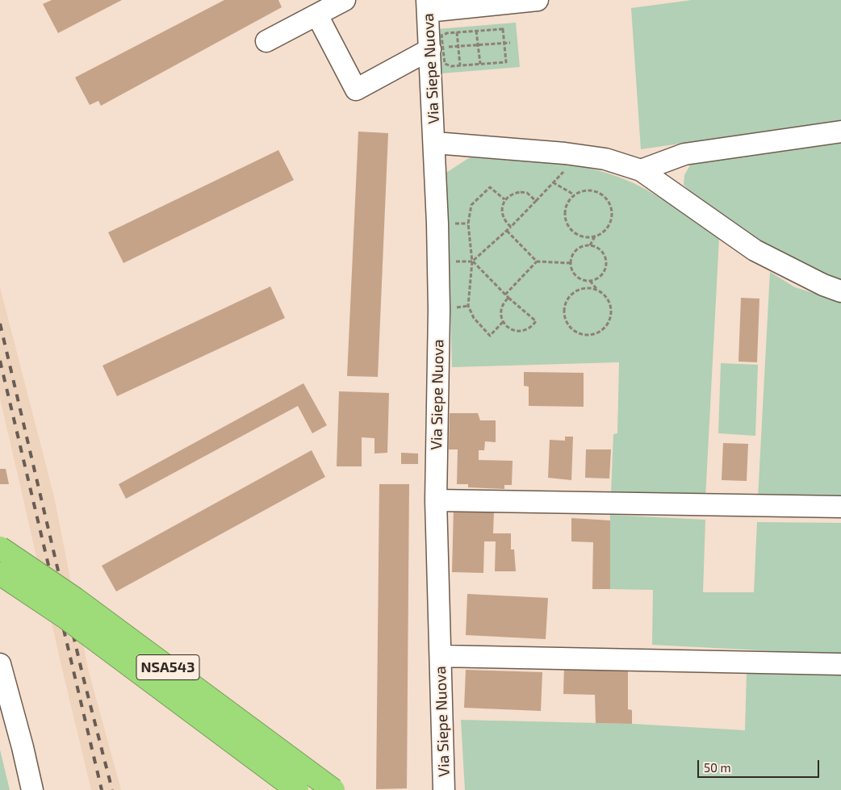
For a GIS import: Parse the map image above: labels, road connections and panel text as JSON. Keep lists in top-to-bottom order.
{
  "streets": {
    "highway": ["NSA543"],
    "street": ["Via Siepe Nuova"]
  },
  "scale_bar": "50 m"
}
